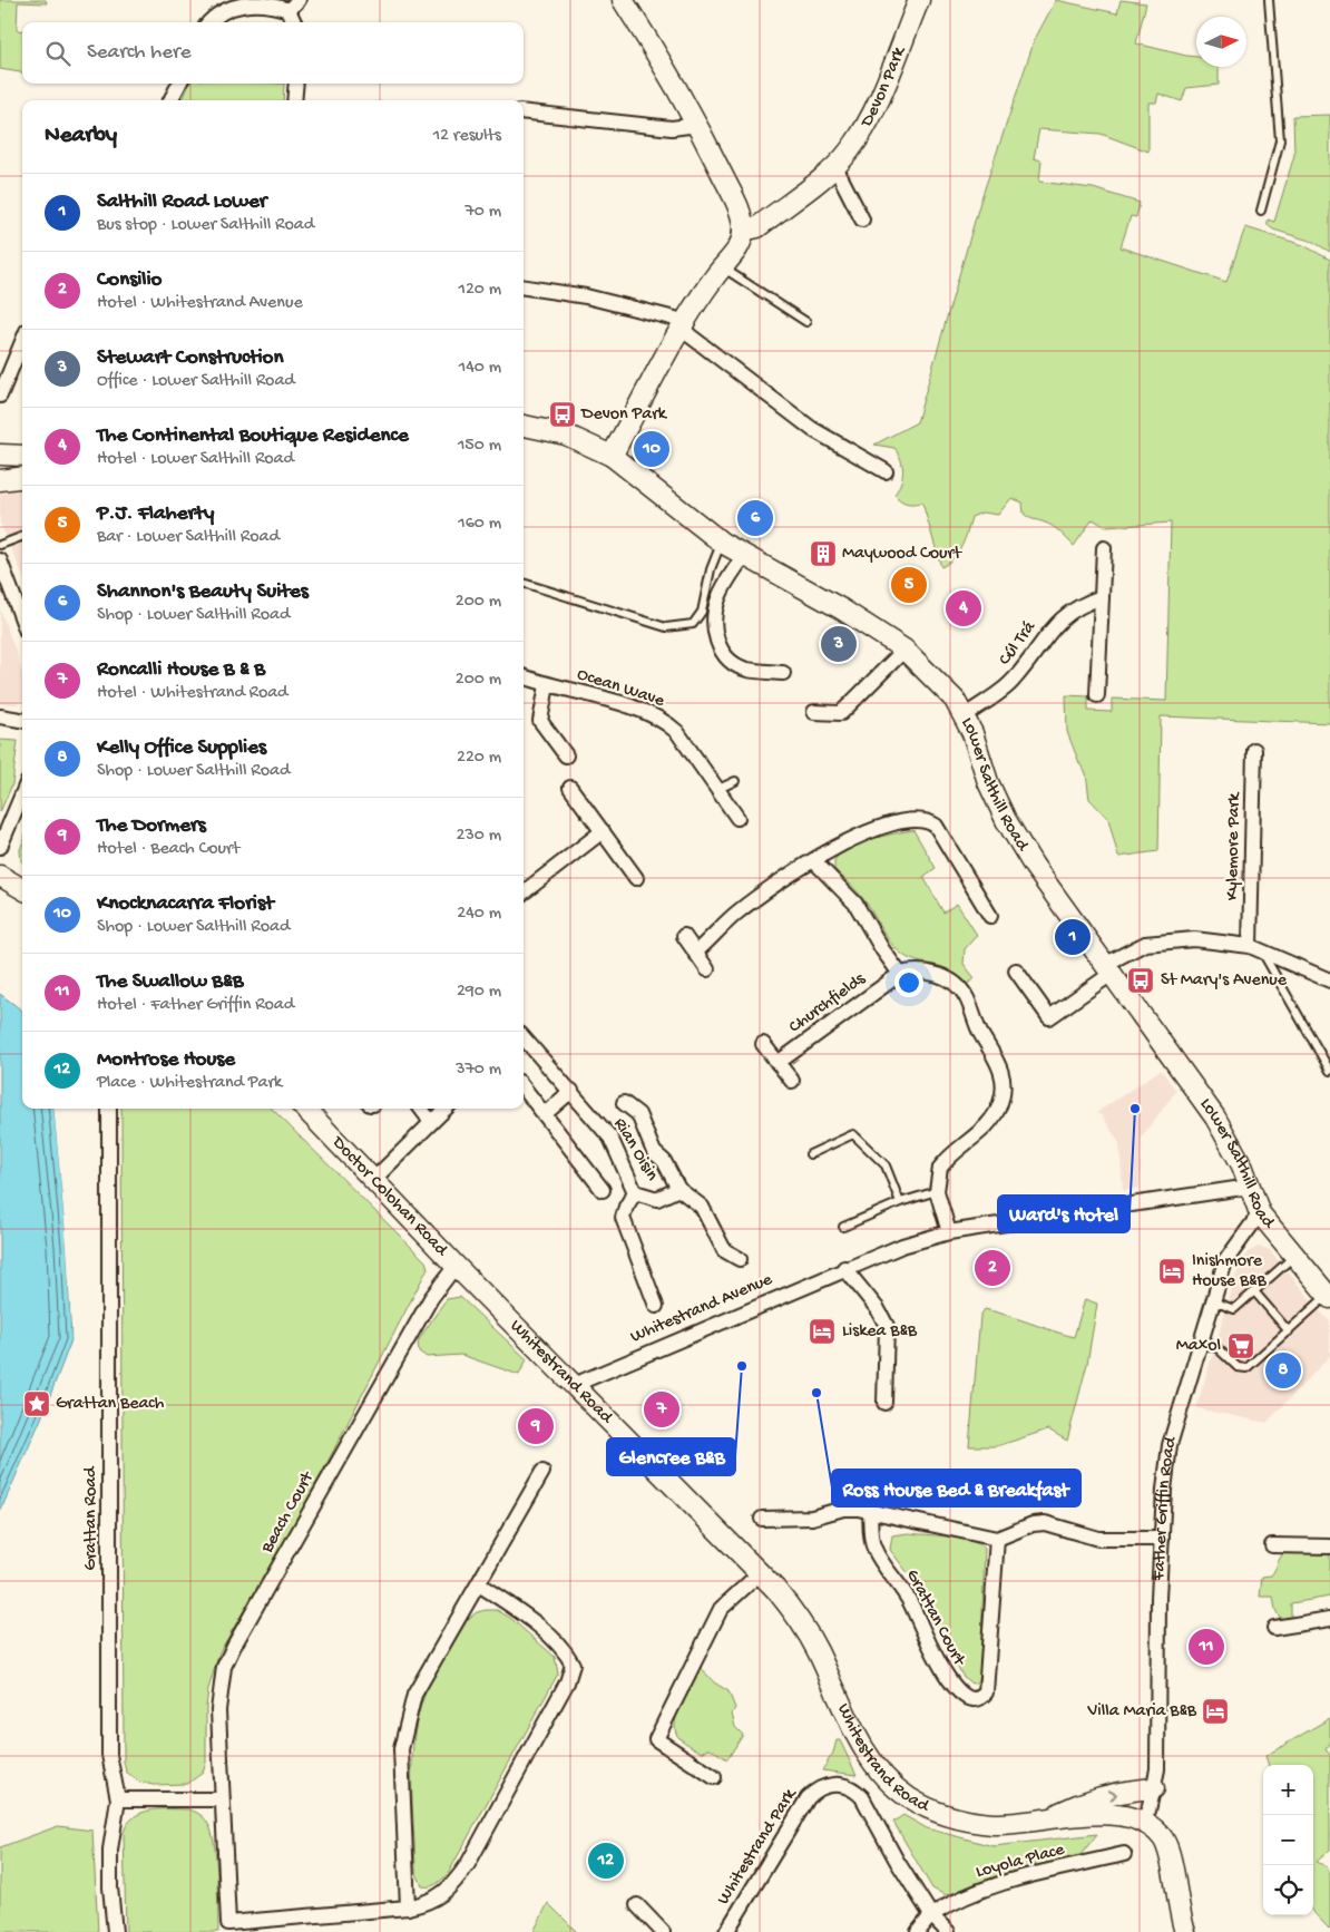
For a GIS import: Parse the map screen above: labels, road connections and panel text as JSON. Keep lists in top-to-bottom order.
{
  "streets": {
    "main road": [
      "Devon Park",
      "Lower Salthill Road",
      "Doctor Colohan Road",
      "Whitestrand Road"
    ],
    "street": [
      "Cúl Trá",
      "Ocean Wave",
      "Kylemore Park",
      "Churchfields",
      "Rian Oisin",
      "Whitestrand Avenue",
      "Father Griffin Road",
      "Beach Court",
      "Grattan Road",
      "Grattan Court",
      "Whitestrand Park",
      "Loyola Place"
    ]
  },
  "crossings": [
    ["Cúl Trá", "Lower Salthill Road"],
    ["Lower Salthill Road", "Whitestrand Avenue"],
    ["Lower Salthill Road", "Father Griffin Road"],
    ["Doctor Colohan Road", "Whitestrand Road"],
    ["Doctor Colohan Road", "Beach Court"],
    ["Whitestrand Avenue", "Whitestrand Road"],
    ["Whitestrand Road", "Father Griffin Road"],
    ["Whitestrand Road", "Beach Court"],
    ["Whitestrand Park", "Loyola Place"]
  ],
  "places": {
    "bus stop": ["Devon Park", "St Mary's Avenue"],
    "building": ["Maywood Court"],
    "other": ["Ward's Hotel", "Glencree B&B", "Ross House Bed & Breakfast"],
    "hotel": ["Inishmore House B&B", "Liskea B&B", "Villa Maria B&B"],
    "supermarket": ["Maxol"],
    "place": ["Grattan Beach"]
  },
  "north": "right",
  "page": {
    "search": "Search here",
    "heading": ["Nearby", "12 results"],
    "list": [
      {
        "mark": "1",
        "name": "Salthill Road Lower",
        "note": "Bus stop · Lower Salthill Road",
        "value": "70 m"
      },
      {
        "mark": "2",
        "name": "Consilio",
        "note": "Hotel · Whitestrand Avenue",
        "value": "120 m"
      },
      {
        "mark": "3",
        "name": "Stewart Construction",
        "note": "Office · Lower Salthill Road",
        "value": "140 m"
      },
      {
        "mark": "4",
        "name": "The Continental Boutique Residence",
        "note": "Hotel · Lower Salthill Road",
        "value": "150 m"
      },
      {
        "mark": "5",
        "name": "P.J. Flaherty",
        "note": "Bar · Lower Salthill Road",
        "value": "160 m"
      },
      {
        "mark": "6",
        "name": "Shannon's Beauty Suites",
        "note": "Shop · Lower Salthill Road",
        "value": "200 m"
      },
      {
        "mark": "7",
        "name": "Roncalli House B & B",
        "note": "Hotel · Whitestrand Road",
        "value": "200 m"
      },
      {
        "mark": "8",
        "name": "Kelly Office Supplies",
        "note": "Shop · Lower Salthill Road",
        "value": "220 m"
      },
      {
        "mark": "9",
        "name": "The Dormers",
        "note": "Hotel · Beach Court",
        "value": "230 m"
      },
      {
        "mark": "10",
        "name": "Knocknacarra Florist",
        "note": "Shop · Lower Salthill Road",
        "value": "240 m"
      },
      {
        "mark": "11",
        "name": "The Swallow B&B",
        "note": "Hotel · Father Griffin Road",
        "value": "290 m"
      },
      {
        "mark": "12",
        "name": "Montrose House",
        "note": "Place · Whitestrand Park",
        "value": "370 m"
      }
    ],
    "pins": [
      "10",
      "6",
      "5",
      "4",
      "3",
      "1",
      "2",
      "8",
      "7",
      "9",
      "11",
      "12"
    ],
    "map_buttons": ["+", "−"]
  }
}
